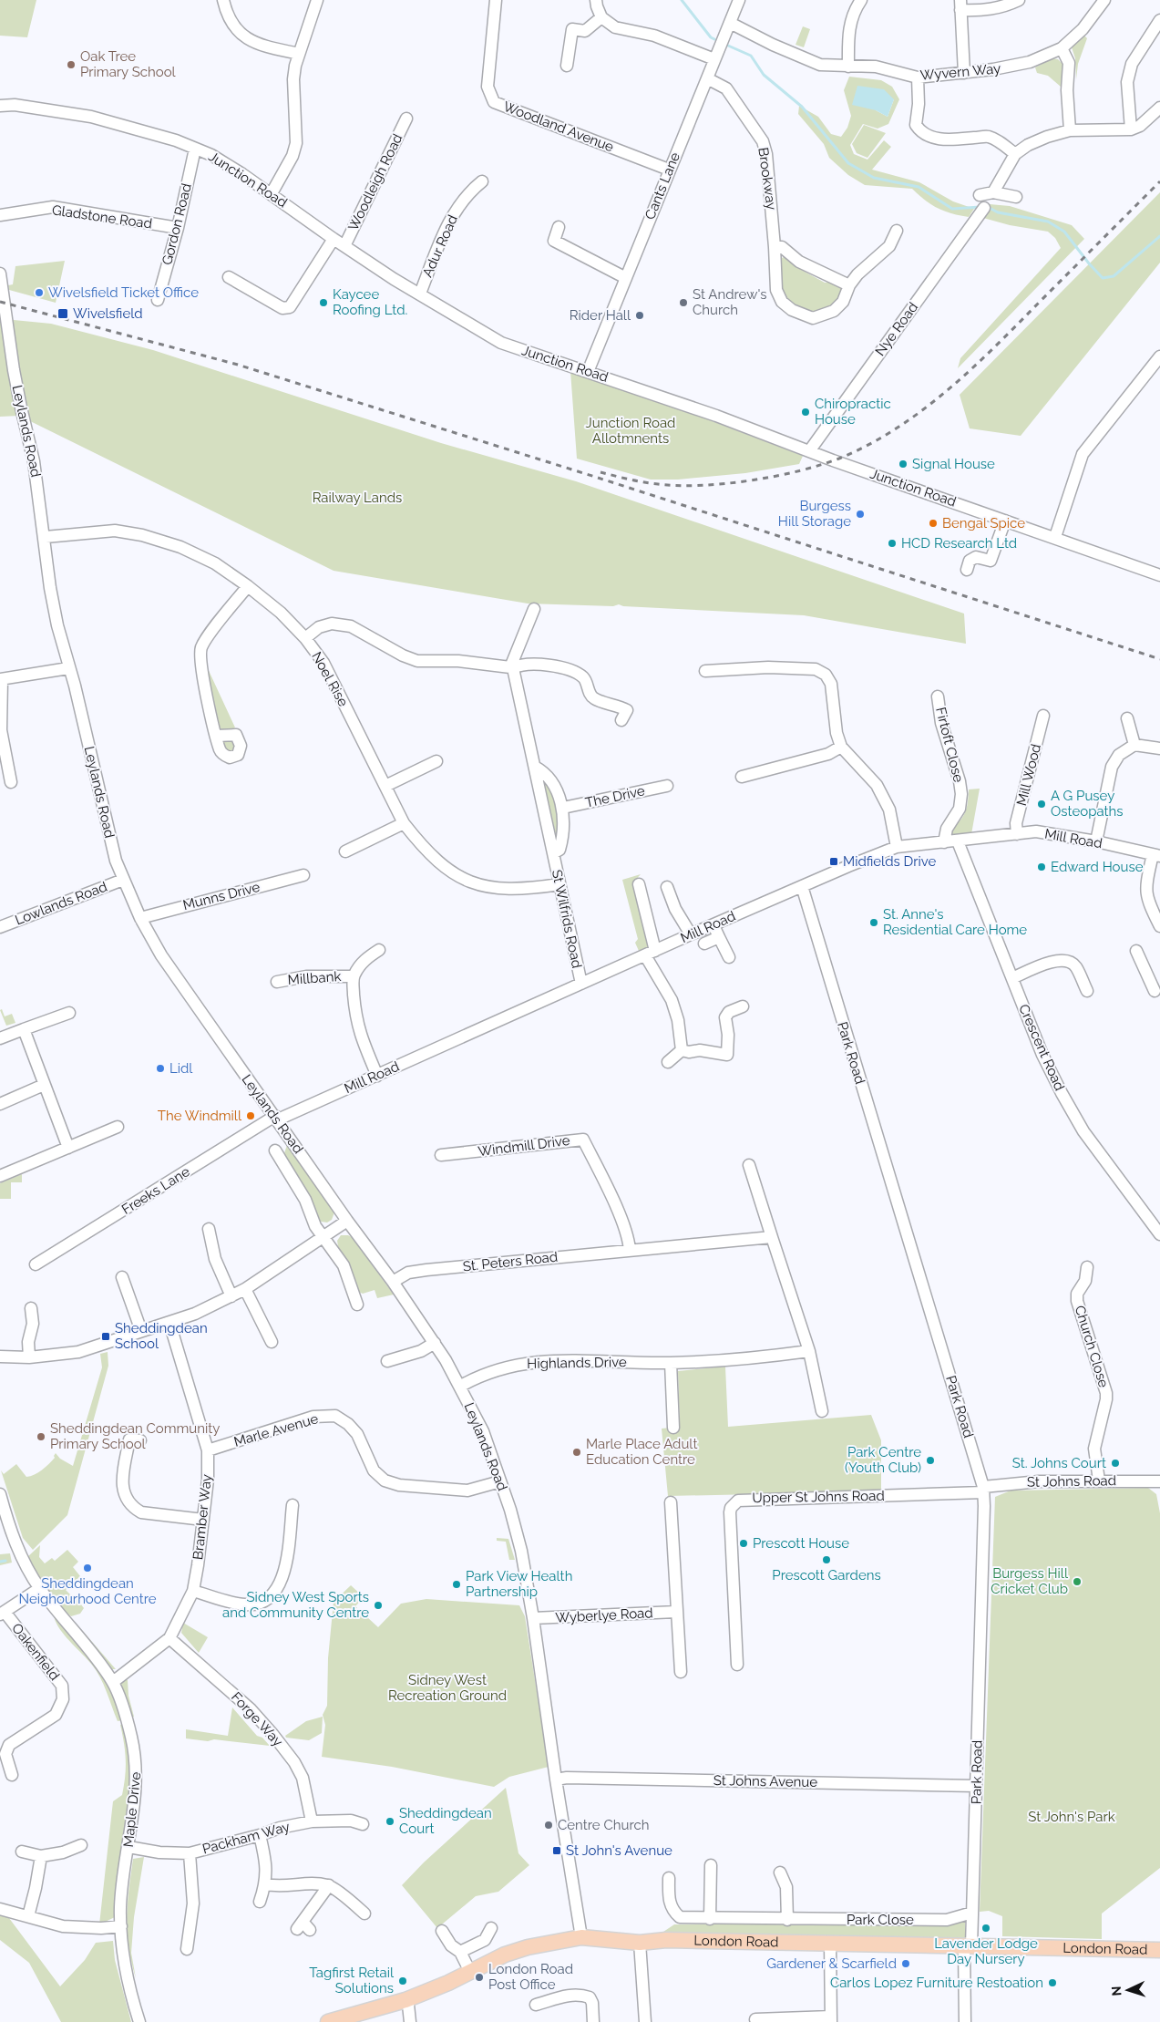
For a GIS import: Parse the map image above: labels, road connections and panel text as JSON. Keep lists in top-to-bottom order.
{
  "streets": {
    "main road": ["London Road"],
    "street": [
      "Wyvern Way",
      "Woodland Avenue",
      "Brookway",
      "Junction Road",
      "Woodleigh Road",
      "Cants Lane",
      "Gladstone Road",
      "Gordon Road",
      "Adur Road",
      "Nye Road",
      "Leylands Road",
      "Noel Rise",
      "Firtoft Close",
      "Mill Wood",
      "The Drive",
      "Mill Road",
      "Munns Drive",
      "Lowlands Road",
      "St Wilfrids Road",
      "Millbank",
      "Crescent Road",
      "Park Road",
      "Windmill Drive",
      "Freeks Lane",
      "St. Peters Road",
      "Church Close",
      "Highlands Drive",
      "Marle Avenue",
      "St Johns Road",
      "Upper St Johns Road",
      "Bramber Way",
      "Wyberlye Road",
      "Oakenfield",
      "Forge Way",
      "St Johns Avenue",
      "Maple Drive",
      "Packham Way",
      "Park Close"
    ]
  },
  "crossings": [
    ["Wyvern Way", "Cants Lane"],
    ["Woodland Avenue", "Cants Lane"],
    ["Brookway", "Cants Lane"],
    ["Junction Road", "Woodleigh Road"],
    ["Junction Road", "Cants Lane"],
    ["Junction Road", "Gordon Road"],
    ["Junction Road", "Adur Road"],
    ["Junction Road", "Nye Road"],
    ["Gladstone Road", "Gordon Road"],
    ["Leylands Road", "Noel Rise"],
    ["Leylands Road", "Mill Road"],
    ["Leylands Road", "Munns Drive"],
    ["Leylands Road", "Lowlands Road"],
    ["Leylands Road", "Freeks Lane"],
    ["Leylands Road", "St. Peters Road"],
    ["Leylands Road", "Highlands Drive"],
    ["Leylands Road", "Marle Avenue"],
    ["Leylands Road", "Wyberlye Road"],
    ["Leylands Road", "St Johns Avenue"],
    ["Leylands Road", "London Road"],
    ["Noel Rise", "St Wilfrids Road"],
    ["Firtoft Close", "Mill Road"],
    ["Mill Wood", "Mill Road"],
    ["The Drive", "St Wilfrids Road"],
    ["Mill Road", "St Wilfrids Road"],
    ["Mill Road", "Millbank"],
    ["Mill Road", "Crescent Road"],
    ["Mill Road", "Park Road"],
    ["Mill Road", "Freeks Lane"],
    ["Park Road", "St Johns Road"],
    ["Park Road", "Upper St Johns Road"],
    ["Park Road", "St Johns Avenue"],
    ["Park Road", "Park Close"],
    ["Park Road", "London Road"],
    ["Windmill Drive", "St. Peters Road"],
    ["Church Close", "St Johns Road"],
    ["Marle Avenue", "Bramber Way"],
    ["St Johns Road", "Upper St Johns Road"],
    ["Bramber Way", "Forge Way"],
    ["Bramber Way", "Maple Drive"],
    ["Forge Way", "Packham Way"],
    ["Maple Drive", "Packham Way"]
  ],
  "parks": [
    "Junction Road Allotmnents",
    "Railway Lands",
    "Sidney West Recreation Ground",
    "St John's Park"
  ],
  "places": {
    "other": [
      "Oak Tree Primary School",
      "Wivelsfield Ticket Office",
      "Kaycee Roofing Ltd.",
      "St Andrew's Church",
      "Rider Hall",
      "Chiropractic House",
      "Signal House",
      "Burgess Hill Storage",
      "Bengal Spice",
      "HCD Research Ltd",
      "A G Pusey Osteopaths",
      "Edward House",
      "St. Anne's Residential Care Home",
      "Lidl",
      "The Windmill",
      "Sheddingdean Community Primary School",
      "Marle Place Adult Education Centre",
      "Park Centre (Youth Club)",
      "St. Johns Court",
      "Prescott House",
      "Prescott Gardens",
      "Sheddingdean Neighourhood Centre",
      "Burgess Hill Cricket Club",
      "Park View Health Partnership",
      "Sidney West Sports and Community Centre",
      "Sheddingdean Court",
      "Centre Church",
      "Lavender Lodge Day Nursery",
      "Gardener & Scarfield",
      "London Road Post Office",
      "Tagfirst Retail Solutions",
      "Carlos Lopez Furniture Restoation"
    ],
    "transit": [
      "Wivelsfield",
      "Midfields Drive",
      "Sheddingdean School",
      "St John's Avenue"
    ]
  },
  "north": "left"
}
